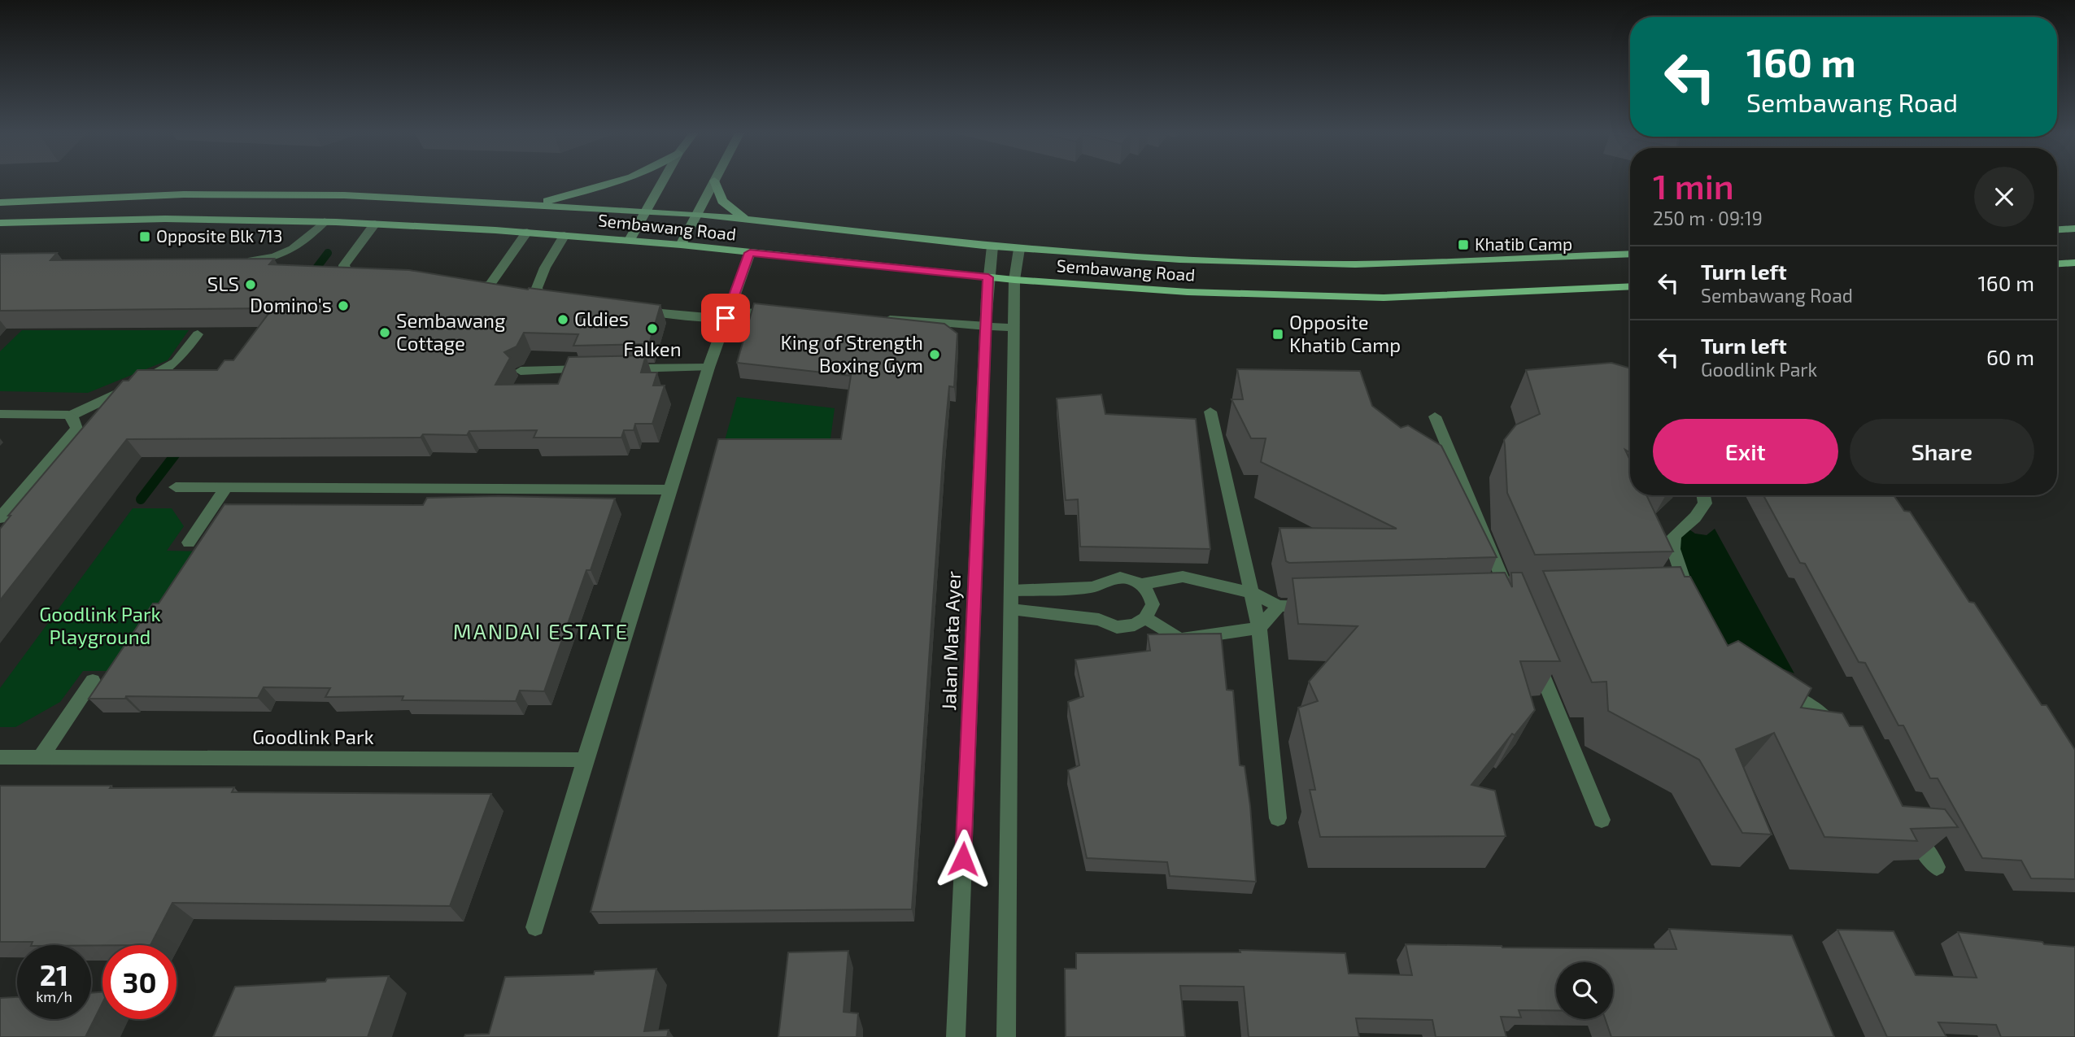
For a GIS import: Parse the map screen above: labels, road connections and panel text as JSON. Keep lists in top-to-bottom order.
{
  "streets": {
    "main road": ["Sembawang Road"],
    "street": ["Jalan Mata Ayer", "Goodlink Park"]
  },
  "crossings": [
    ["Sembawang Road", "Jalan Mata Ayer"]
  ],
  "districts": ["MANDAI ESTATE"],
  "parks": ["Goodlink Park Playground"],
  "places": {
    "transit": ["Opposite Blk 713", "Khatib Camp", "Opposite Khatib Camp"],
    "other": [
      "SLS",
      "Domino's",
      "Gldies",
      "Falken",
      "Sembawang Cottage",
      "King of Strength Boxing Gym"
    ]
  },
  "page": {
    "turn": ["160 m", "Sembawang Road"],
    "heading": ["1 min", "250 m · 09:19"],
    "list": [
      {
        "name": "Turn left",
        "note": "Sembawang Road",
        "value": "160 m"
      },
      {
        "name": "Turn left",
        "note": "Goodlink Park",
        "value": "60 m"
      }
    ],
    "buttons": ["Exit", "Share"],
    "speed": "21 km/h",
    "limit": "30"
  }
}
